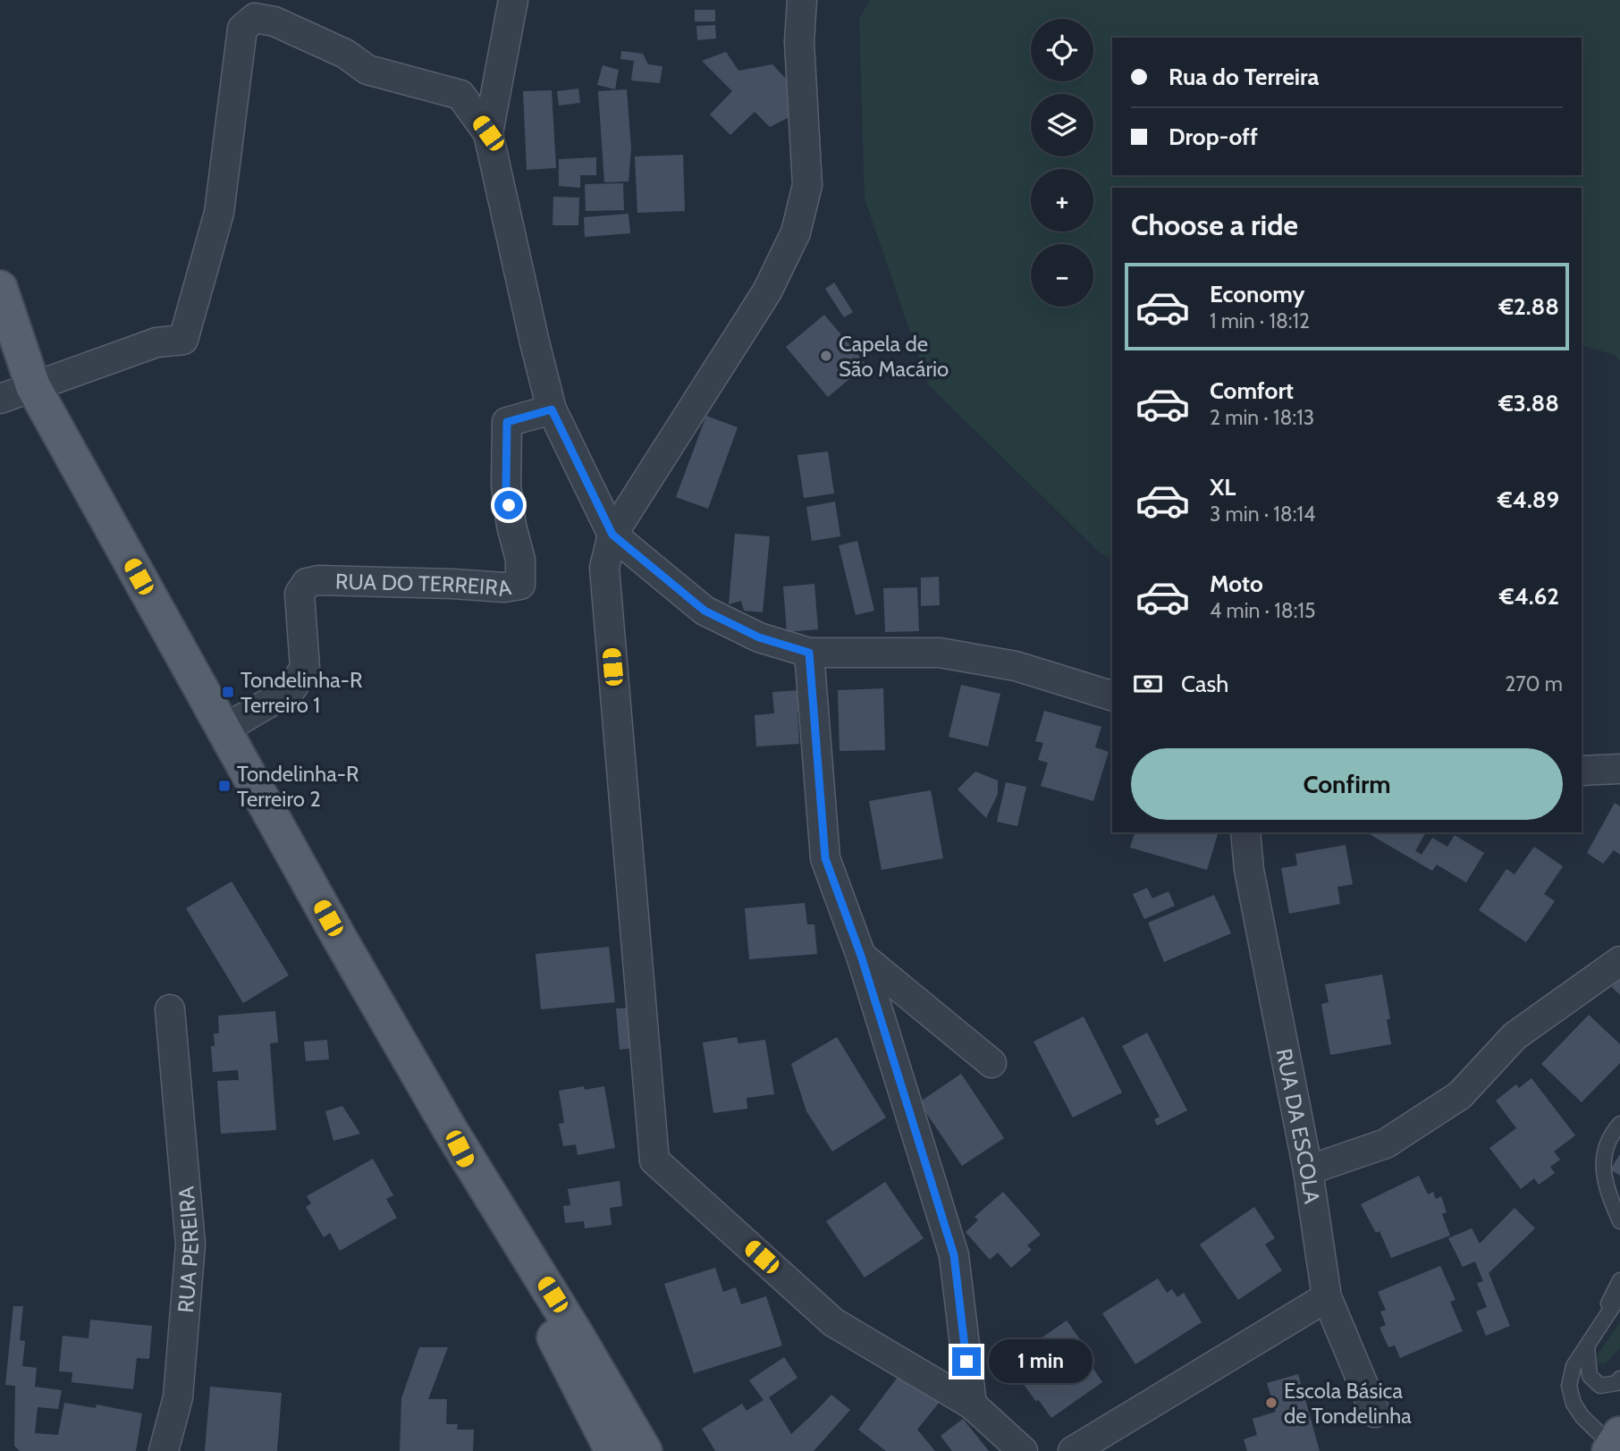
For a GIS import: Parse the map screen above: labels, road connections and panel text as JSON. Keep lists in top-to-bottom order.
{
  "streets": {
    "street": ["RUA DO TERREIRA", "RUA DA ESCOLA", "RUA PEREIRA"]
  },
  "places": {
    "other": ["Capela de São Macário", "Escola Básica de Tondelinha"],
    "transit": ["Tondelinha-R Terreiro 1", "Tondelinha-R Terreiro 2"]
  },
  "page": {
    "map_buttons": ["+", "−"],
    "banner": ["Rua do Terreira", "Drop-off"],
    "heading": "Choose a ride",
    "list": [
      {
        "name": "Economy",
        "note": "1 min · 18:12",
        "value": "€2.88"
      },
      {
        "name": "Comfort",
        "note": "2 min · 18:13",
        "value": "€3.88"
      },
      {
        "name": "XL",
        "note": "3 min · 18:14",
        "value": "€4.89"
      },
      {
        "name": "Moto",
        "note": "4 min · 18:15",
        "value": "€4.62"
      }
    ],
    "pay": ["Cash", "270 m"],
    "buttons": "Confirm",
    "bubble": "1 min"
  }
}
